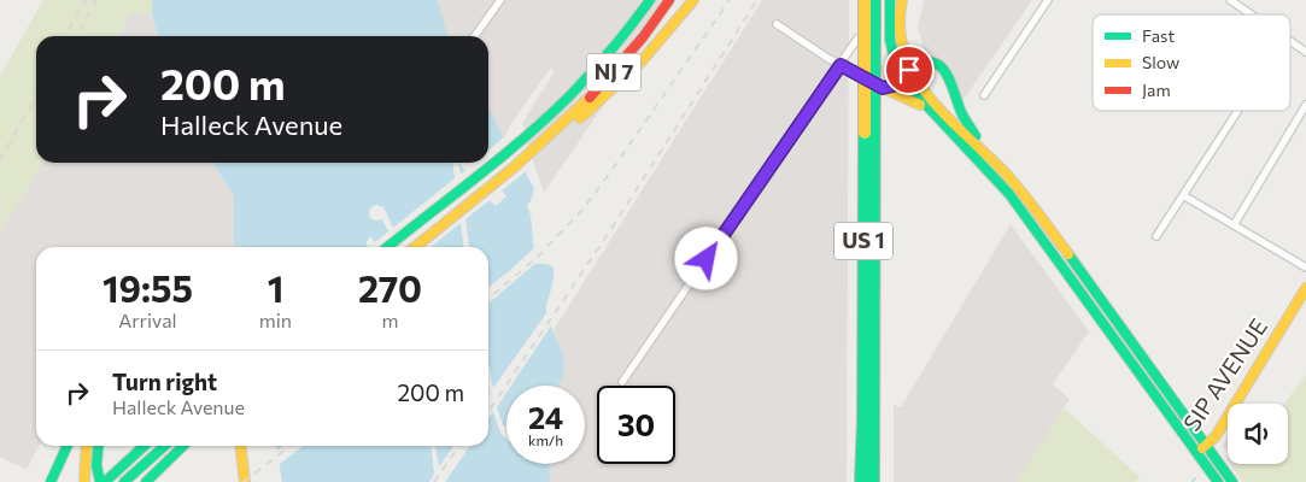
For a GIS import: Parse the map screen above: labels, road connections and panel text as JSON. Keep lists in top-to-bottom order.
{
  "streets": {
    "main road": ["NJ 7", "US 1", "SIP AVENUE"]
  },
  "legend": ["Fast", "Slow", "Jam"],
  "page": {
    "turn": ["200 m", "Halleck Avenue"],
    "eta": [
      "19:55",
      "Arrival",
      "1",
      "min",
      "270",
      "m"
    ],
    "list": [
      {
        "name": "Turn right",
        "note": "Halleck Avenue",
        "value": "200 m"
      }
    ],
    "speed": "24 km/h",
    "limit": "30"
  }
}
